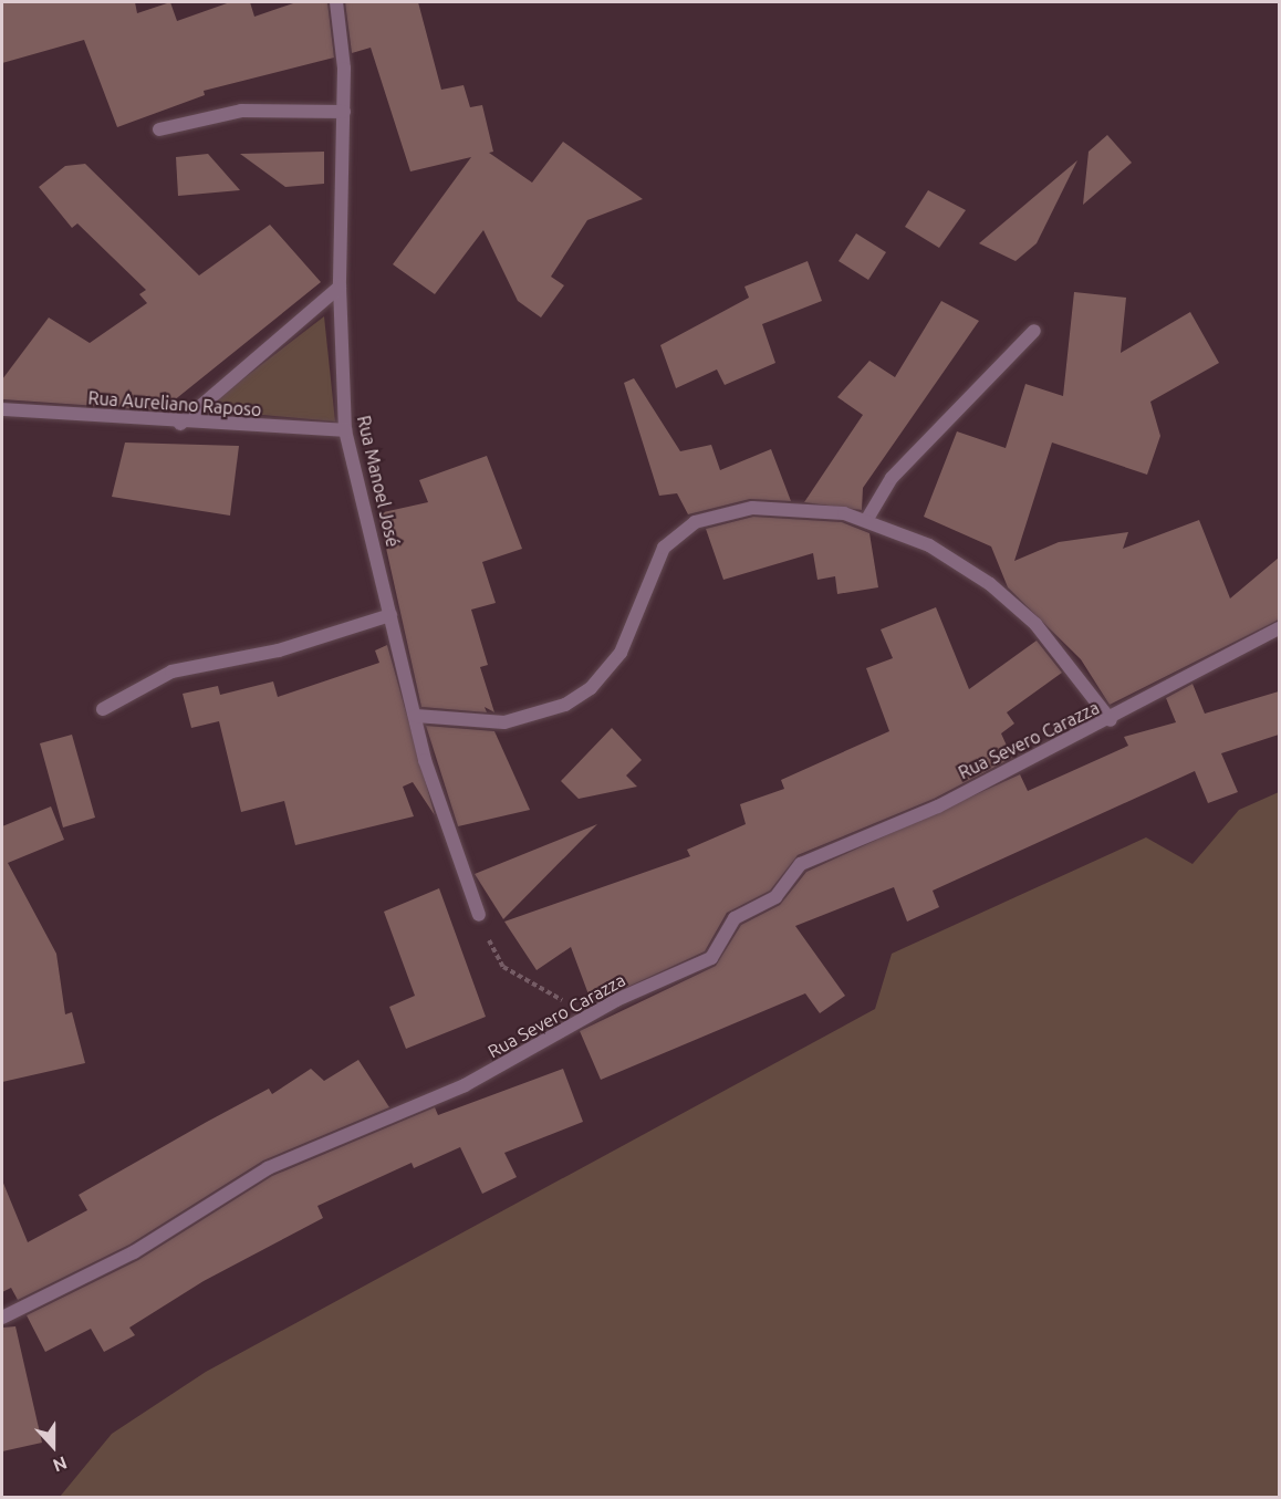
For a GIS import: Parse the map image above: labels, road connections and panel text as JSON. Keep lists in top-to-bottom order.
{
  "streets": {
    "street": ["Rua Aureliano Raposo", "Rua Manoel José", "Rua Severo Carazza"]
  },
  "crossings": [
    ["Rua Aureliano Raposo", "Rua Manoel José"]
  ],
  "north": "bottom"
}
